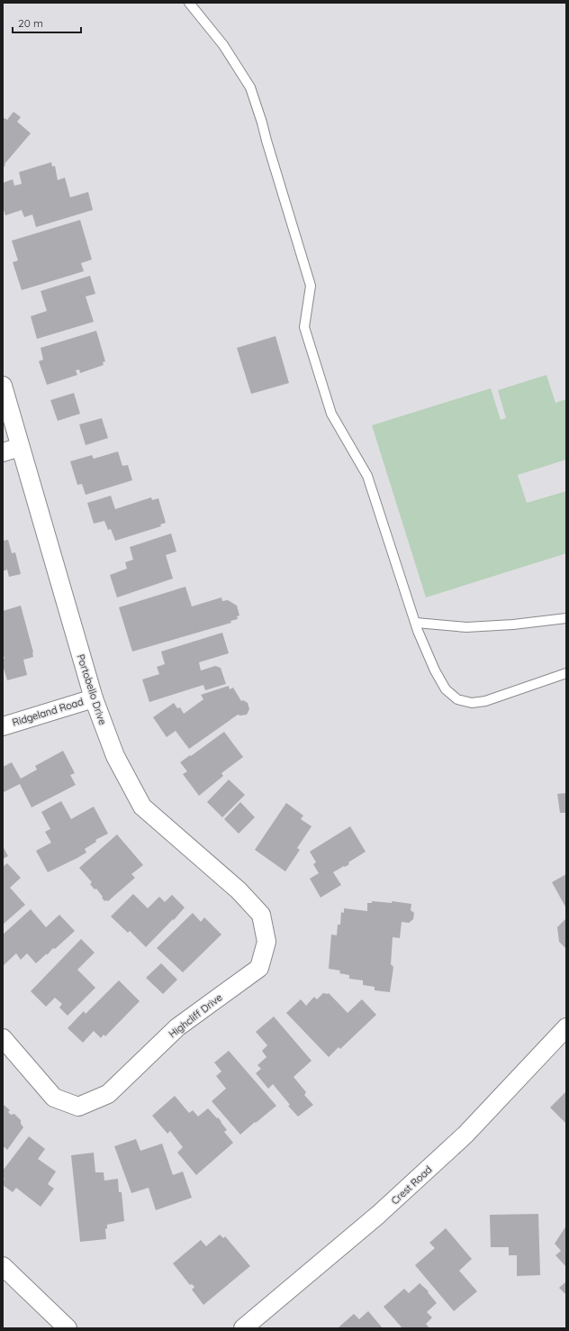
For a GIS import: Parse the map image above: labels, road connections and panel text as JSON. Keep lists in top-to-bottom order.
{
  "streets": {
    "street": [
      "Portobello Drive",
      "Ridgeland Road",
      "Highcliff Drive",
      "Crest Road"
    ]
  },
  "crossings": [
    ["Portobello Drive", "Ridgeland Road"],
    ["Portobello Drive", "Highcliff Drive"]
  ],
  "scale_bar": "20 m"
}
